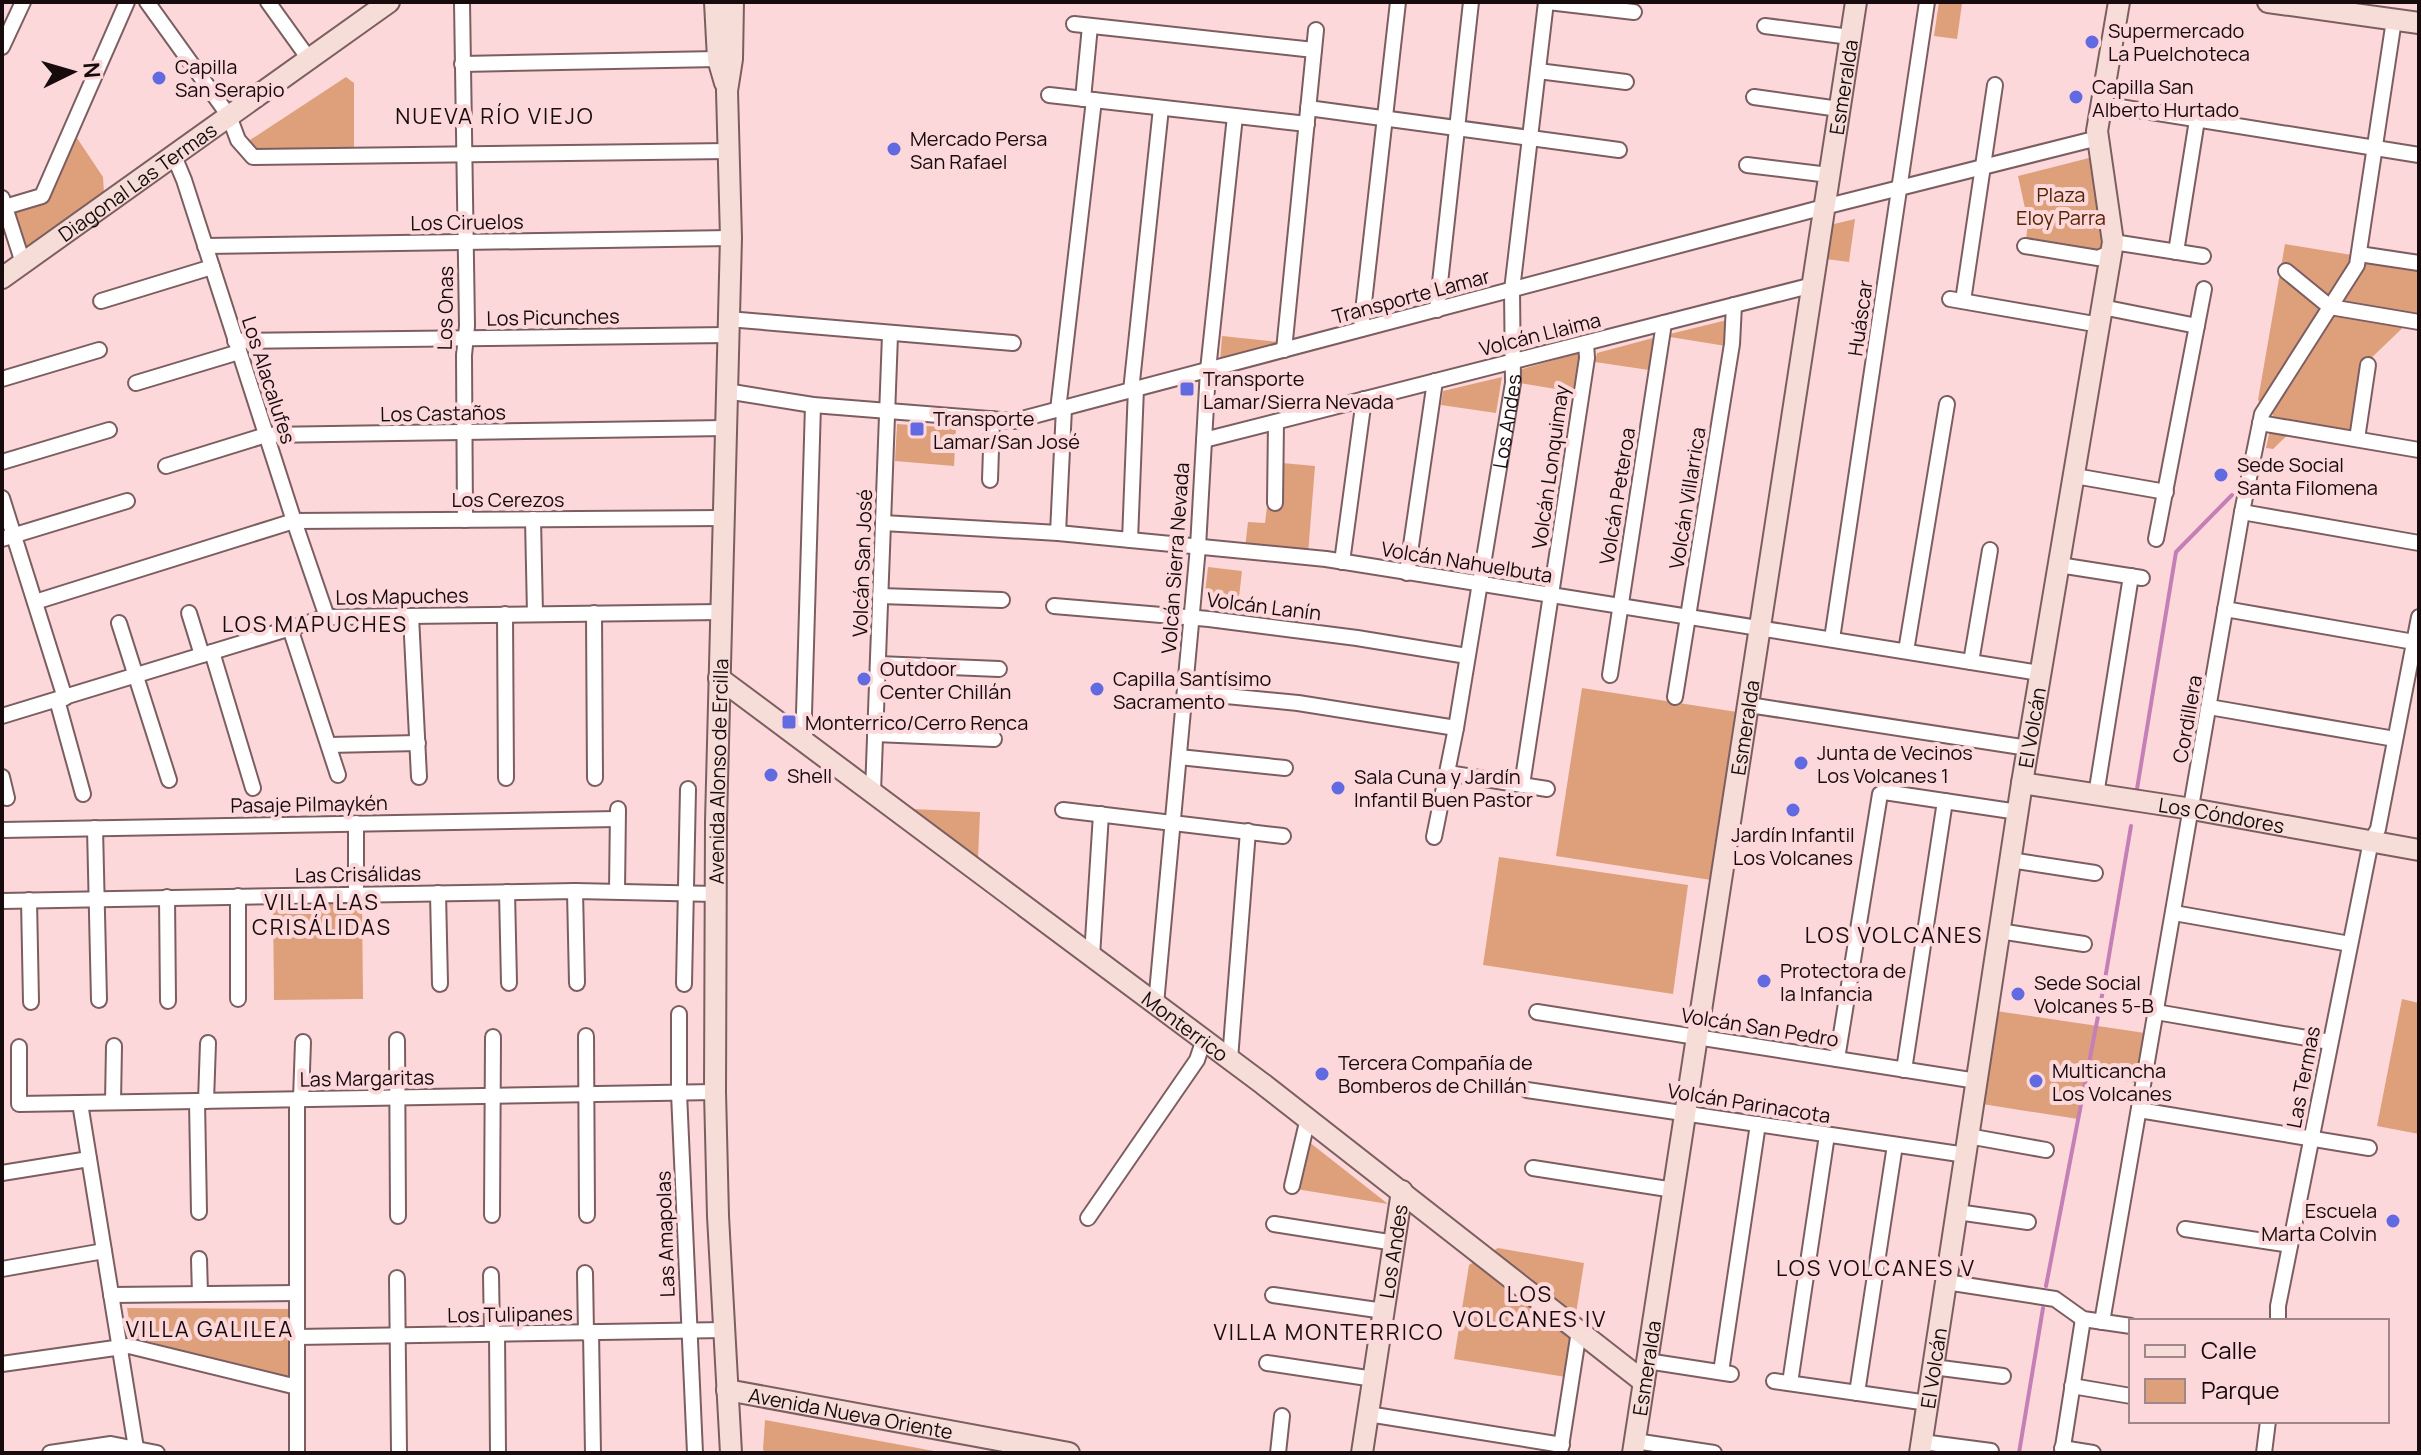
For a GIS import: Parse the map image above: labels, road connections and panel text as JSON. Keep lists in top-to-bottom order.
{
  "streets": {
    "street": [
      "Esmeralda",
      "Diagonal Las Termas",
      "Los Ciruelos",
      "Transporte Lamar",
      "Los Onas",
      "Los Picunches",
      "Huáscar",
      "Volcán Llaima",
      "Los Alacalufes",
      "Los Castaños",
      "Los Andes",
      "Volcán Lonquimay",
      "Volcán Peteroa",
      "Volcán Villarrica",
      "Los Cerezos",
      "Volcán Sierra Nevada",
      "Volcán Nahuelbuta",
      "Volcán San José",
      "Los Mapuches",
      "Volcán Lanín",
      "Cordillera",
      "El Volcán",
      "Avenida Alonso de Ercilla",
      "Pasaje Pilmaykén",
      "Los Cóndores",
      "Las Crisálidas",
      "Monterrico",
      "Volcán San Pedro",
      "Las Termas",
      "Las Margaritas",
      "Volcán Parinacota",
      "Las Amapolas",
      "Los Tulipanes",
      "Avenida Nueva Oriente"
    ]
  },
  "crossings": [
    ["Esmeralda", "Transporte Lamar"],
    ["Esmeralda", "Volcán Llaima"],
    ["Esmeralda", "Volcán Nahuelbuta"],
    ["Esmeralda", "Monterrico"],
    ["Esmeralda", "Volcán San Pedro"],
    ["Esmeralda", "Volcán Parinacota"],
    ["Diagonal Las Termas", "Los Alacalufes"],
    ["Los Ciruelos", "Los Onas"],
    ["Los Ciruelos", "Los Alacalufes"],
    ["Los Ciruelos", "Avenida Alonso de Ercilla"],
    ["Transporte Lamar", "Huáscar"],
    ["Transporte Lamar", "Los Andes"],
    ["Transporte Lamar", "Volcán Sierra Nevada"],
    ["Transporte Lamar", "Volcán San José"],
    ["Transporte Lamar", "El Volcán"],
    ["Transporte Lamar", "Avenida Alonso de Ercilla"],
    ["Los Onas", "Los Picunches"],
    ["Los Onas", "Los Castaños"],
    ["Los Onas", "Los Cerezos"],
    ["Los Picunches", "Los Alacalufes"],
    ["Los Picunches", "Volcán San José"],
    ["Los Picunches", "Avenida Alonso de Ercilla"],
    ["Huáscar", "Volcán Nahuelbuta"],
    ["Volcán Llaima", "Los Andes"],
    ["Volcán Llaima", "Volcán Lonquimay"],
    ["Volcán Llaima", "Volcán Peteroa"],
    ["Volcán Llaima", "Volcán Villarrica"],
    ["Volcán Llaima", "Volcán Sierra Nevada"],
    ["Los Alacalufes", "Los Castaños"],
    ["Los Alacalufes", "Los Cerezos"],
    ["Los Alacalufes", "Los Mapuches"],
    ["Los Castaños", "Avenida Alonso de Ercilla"],
    ["Los Andes", "Volcán Nahuelbuta"],
    ["Los Andes", "Volcán Lanín"],
    ["Los Andes", "Monterrico"],
    ["Volcán Lonquimay", "Volcán Nahuelbuta"],
    ["Volcán Peteroa", "Volcán Nahuelbuta"],
    ["Volcán Villarrica", "Volcán Nahuelbuta"],
    ["Los Cerezos", "Avenida Alonso de Ercilla"],
    ["Volcán Sierra Nevada", "Volcán Nahuelbuta"],
    ["Volcán Sierra Nevada", "Volcán Lanín"],
    ["Volcán Sierra Nevada", "Monterrico"],
    ["Volcán Nahuelbuta", "Volcán San José"],
    ["Volcán Nahuelbuta", "El Volcán"],
    ["Volcán San José", "Monterrico"],
    ["Los Mapuches", "Avenida Alonso de Ercilla"],
    ["Cordillera", "Los Cóndores"],
    ["El Volcán", "Los Cóndores"],
    ["El Volcán", "Volcán San Pedro"],
    ["El Volcán", "Volcán Parinacota"],
    ["Avenida Alonso de Ercilla", "Las Crisálidas"],
    ["Avenida Alonso de Ercilla", "Monterrico"],
    ["Avenida Alonso de Ercilla", "Las Margaritas"],
    ["Avenida Alonso de Ercilla", "Los Tulipanes"],
    ["Avenida Alonso de Ercilla", "Avenida Nueva Oriente"],
    ["Pasaje Pilmaykén", "Las Crisálidas"],
    ["Los Cóndores", "Las Termas"],
    ["Las Margaritas", "Las Amapolas"],
    ["Las Amapolas", "Los Tulipanes"]
  ],
  "districts": [
    "NUEVA RÍO VIEJO",
    "LOS MAPUCHES",
    "VILLA LAS CRISÁLIDAS",
    "LOS VOLCANES",
    "LOS VOLCANES V",
    "LOS VOLCANES IV",
    "VILLA GALILEA",
    "VILLA MONTERRICO"
  ],
  "parks": ["Plaza Eloy Parra"],
  "places": {
    "other": [
      "Supermercado La Puelchoteca",
      "Capilla San Serapio",
      "Capilla San Alberto Hurtado",
      "Mercado Persa San Rafael",
      "Sede Social Santa Filomena",
      "Outdoor Center Chillán",
      "Capilla Santísimo Sacramento",
      "Junta de Vecinos Los Volcanes 1",
      "Shell",
      "Sala Cuna y Jardín Infantil Buen Pastor",
      "Jardín Infantil Los Volcanes",
      "Protectora de la Infancia",
      "Sede Social Volcanes 5-B",
      "Tercera Compañía de Bomberos de Chillán",
      "Multicancha Los Volcanes",
      "Escuela Marta Colvin"
    ],
    "transit": ["Transporte Lamar/Sierra Nevada", "Transporte Lamar/San José", "Monterrico/Cerro Renca"]
  },
  "legend": ["Calle", "Parque"],
  "north": "right"
}
